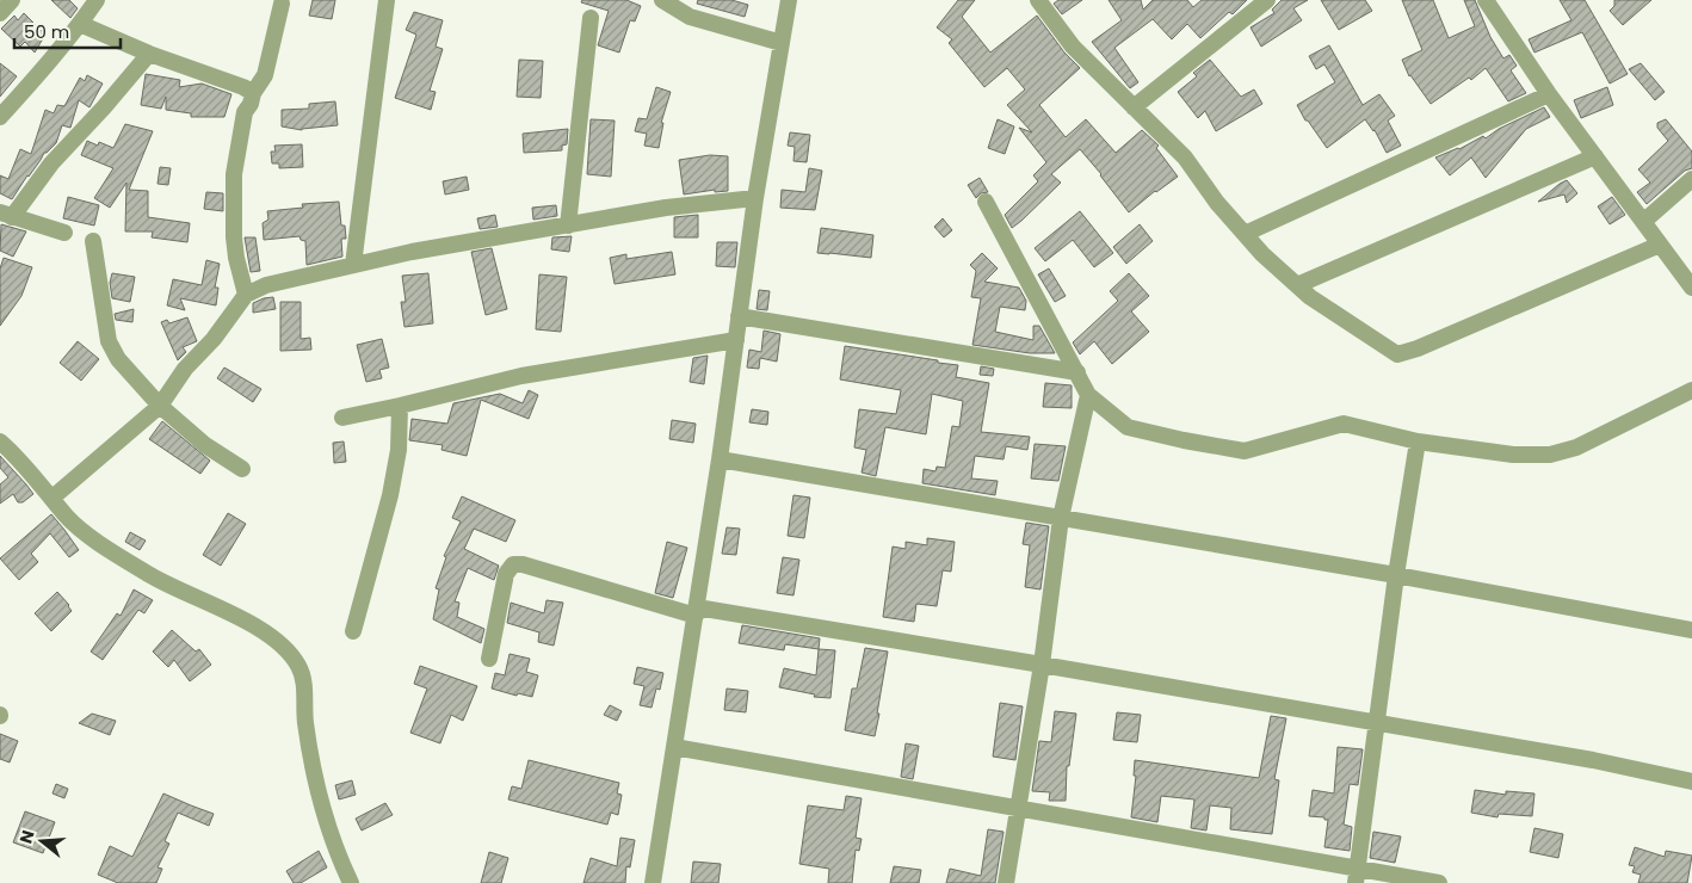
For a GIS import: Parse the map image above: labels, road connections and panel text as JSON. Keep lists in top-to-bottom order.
{
  "scale_bar": "50 m",
  "north": "left"
}
